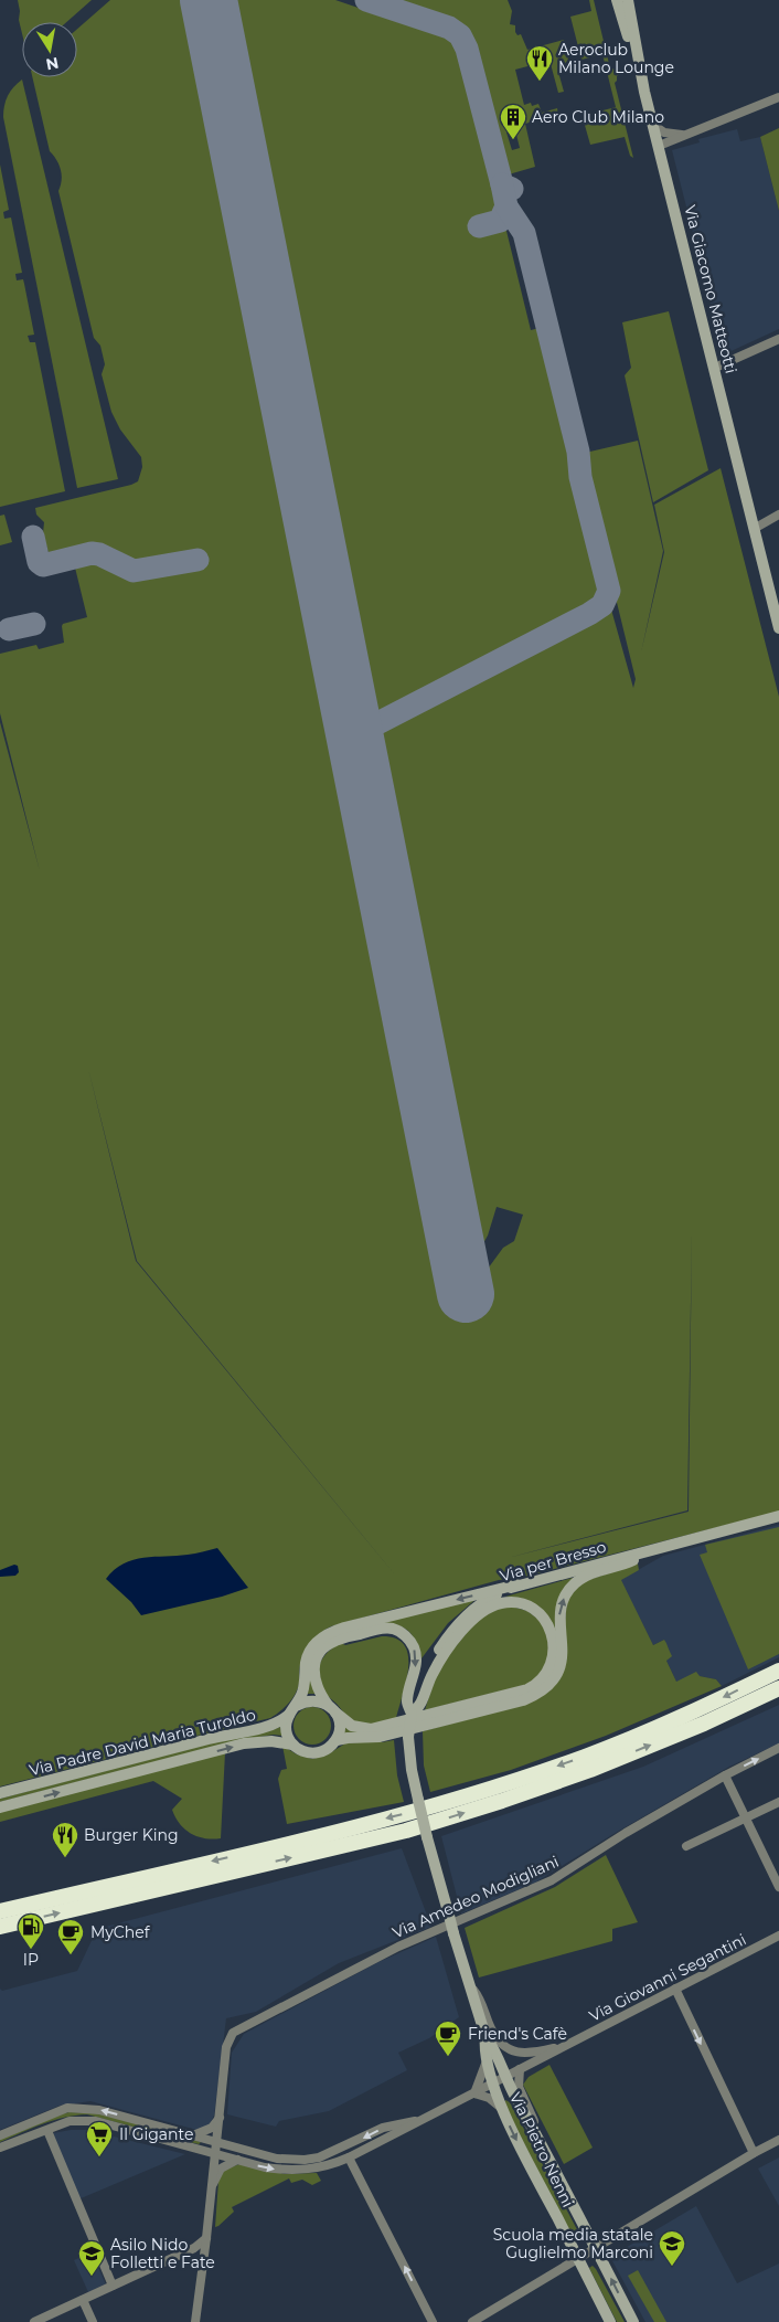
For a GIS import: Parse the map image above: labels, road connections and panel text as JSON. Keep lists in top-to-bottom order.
{
  "streets": {
    "street": [
      "Via Giacomo Matteotti",
      "Via per Bresso",
      "Via Padre David Maria Turoldo",
      "Via Amedeo Modigliani",
      "Via Giovanni Segantini",
      "Via Pietro Nenni"
    ]
  },
  "crossings": [
    ["Via per Bresso", "Via Giovanni Segantini"],
    ["Via per Bresso", "Via Pietro Nenni"],
    ["Via Giovanni Segantini", "Via Pietro Nenni"]
  ],
  "places": {
    "restaurant": ["Aeroclub Milano Lounge", "Burger King"],
    "building": ["Aero Club Milano"],
    "fuel station": ["IP"],
    "cafe": ["MyChef", "Friend's Cafè"],
    "supermarket": ["Il Gigante"],
    "school or university": ["Scuola media statale Guglielmo Marconi", "Asilo Nido Folletti e Fate"]
  },
  "north": "bottom"
}
